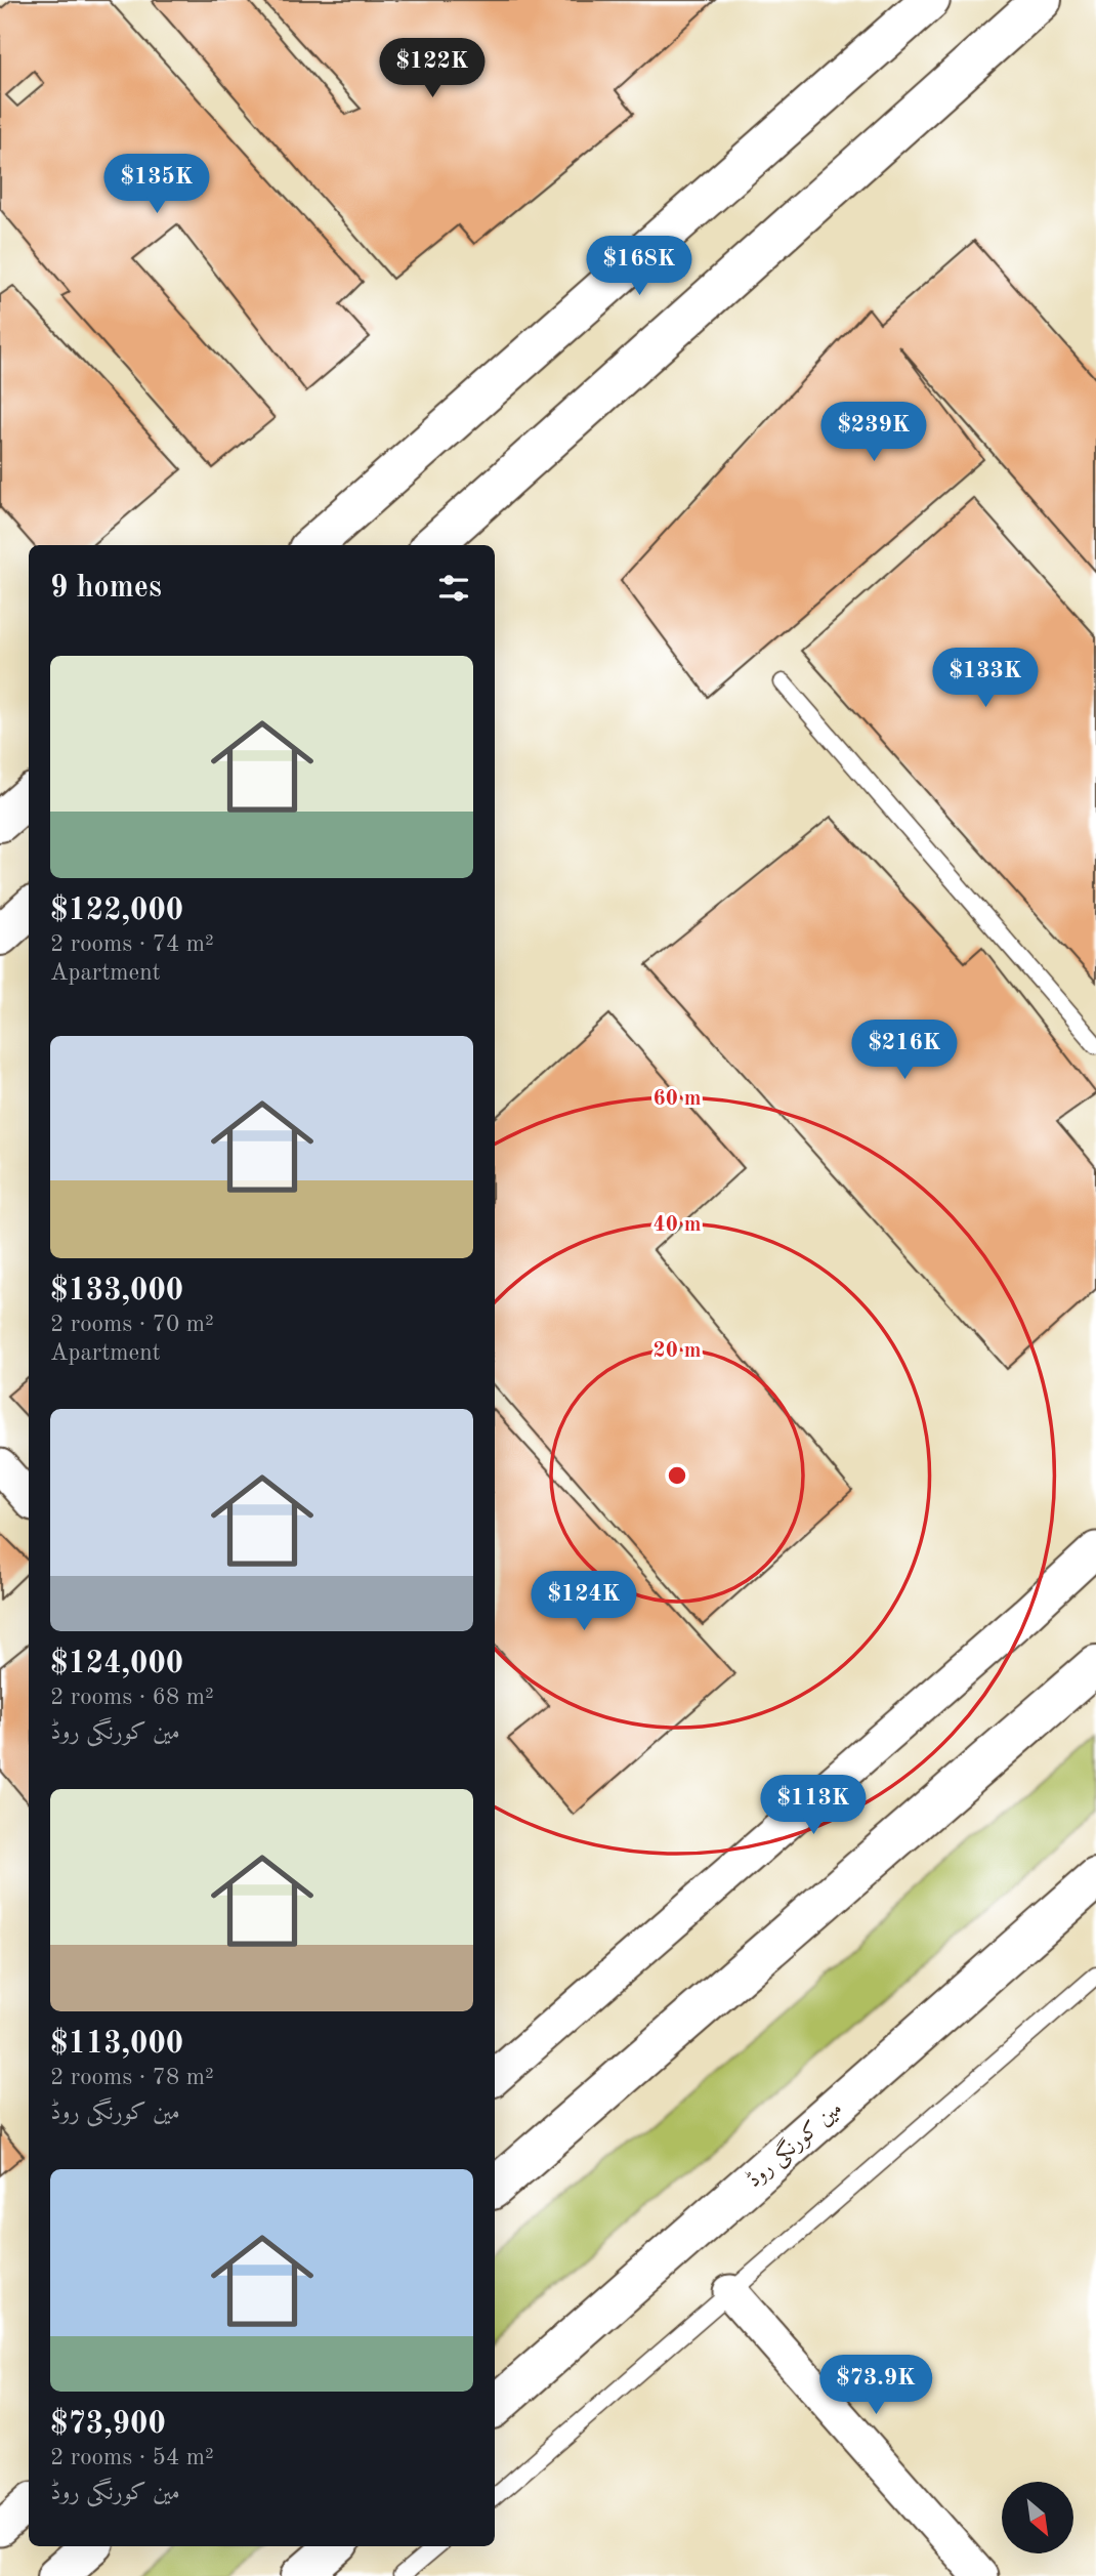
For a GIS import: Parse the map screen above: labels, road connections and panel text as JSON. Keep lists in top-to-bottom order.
{
  "streets": {
    "street": ["مین کورنگی روڈ"]
  },
  "north": "bottom right",
  "page": {
    "price": [
      "$122K",
      "$135K",
      "$168K",
      "$239K",
      "$133K",
      "$216K",
      "$124K",
      "$113K",
      "$73.9K"
    ],
    "heading": "9 homes",
    "list": [
      {
        "name": "$122,000",
        "note": "2 rooms · 74 m² · Apartment"
      },
      {
        "name": "$133,000",
        "note": "2 rooms · 70 m² · Apartment"
      },
      {
        "name": "$124,000",
        "note": "2 rooms · 68 m² · مین کورنگی روڈ"
      },
      {
        "name": "$113,000",
        "note": "2 rooms · 78 m² · مین کورنگی روڈ"
      },
      {
        "name": "$73,900",
        "note": "2 rooms · 54 m² · مین کورنگی روڈ"
      }
    ]
  },
  "rings": ["60 m", "40 m", "20 m"]
}
